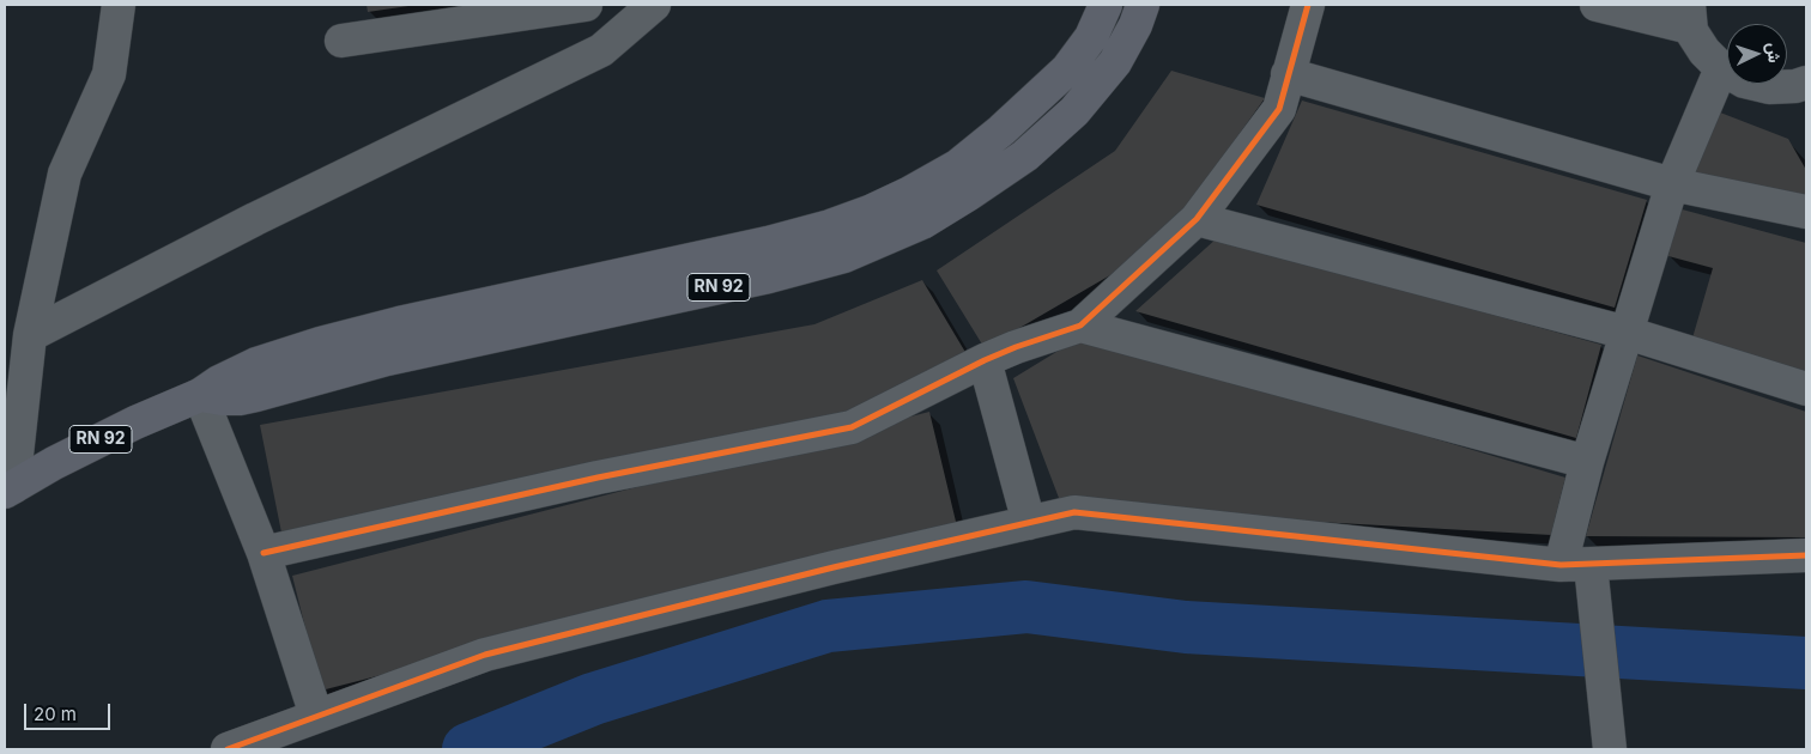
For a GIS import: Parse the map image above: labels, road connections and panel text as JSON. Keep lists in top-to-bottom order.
{
  "streets": {
    "highway": ["RN 92"]
  },
  "scale_bar": "20 m",
  "north": "right"
}
